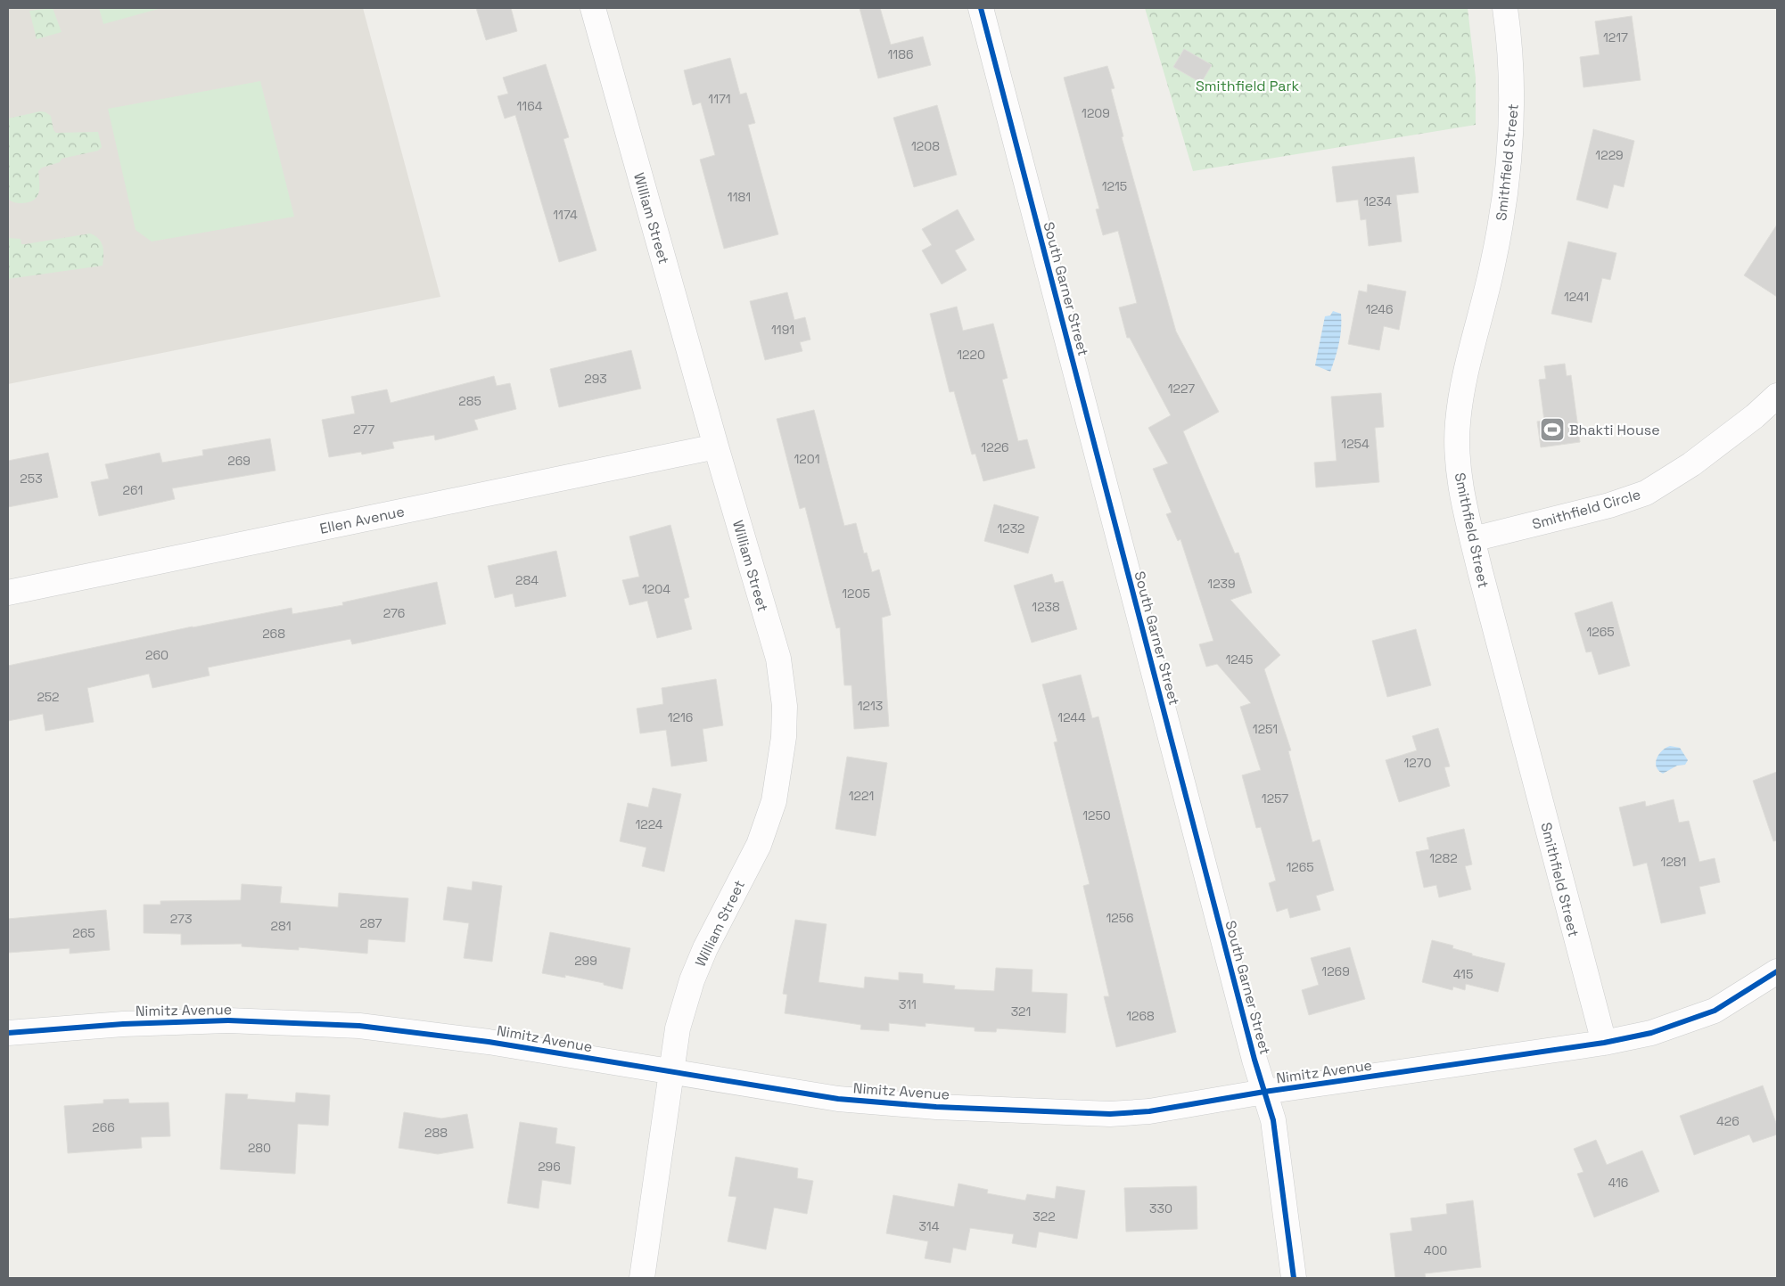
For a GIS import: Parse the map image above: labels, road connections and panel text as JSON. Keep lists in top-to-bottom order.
{
  "streets": {
    "street": [
      "Smithfield Street",
      "William Street",
      "South Garner Street",
      "Smithfield Circle",
      "Ellen Avenue",
      "Nimitz Avenue"
    ]
  },
  "crossings": [
    ["Smithfield Street", "Smithfield Circle"],
    ["Smithfield Street", "Nimitz Avenue"],
    ["William Street", "Ellen Avenue"],
    ["William Street", "Nimitz Avenue"],
    ["South Garner Street", "Nimitz Avenue"]
  ],
  "parks": ["Smithfield Park"],
  "places": {
    "sports": ["Bhakti House"]
  },
  "house_numbers": [
    "1217",
    "1186",
    "1171",
    "1164",
    "1209",
    "1208",
    "1229",
    "1215",
    "1181",
    "1234",
    "1174",
    "1241",
    "1246",
    "1191",
    "1220",
    "293",
    "1227",
    "285",
    "277",
    "1254",
    "1226",
    "1201",
    "269",
    "253",
    "261",
    "1232",
    "284",
    "1239",
    "1204",
    "1205",
    "1238",
    "276",
    "1265",
    "268",
    "260",
    "1245",
    "252",
    "1213",
    "1216",
    "1244",
    "1251",
    "1270",
    "1221",
    "1257",
    "1250",
    "1224",
    "1282",
    "1281",
    "1265",
    "1256",
    "273",
    "287",
    "281",
    "265",
    "299",
    "1269",
    "415",
    "311",
    "321",
    "1268",
    "426",
    "266",
    "288",
    "280",
    "296",
    "416",
    "330",
    "322",
    "314",
    "400"
  ]
}
